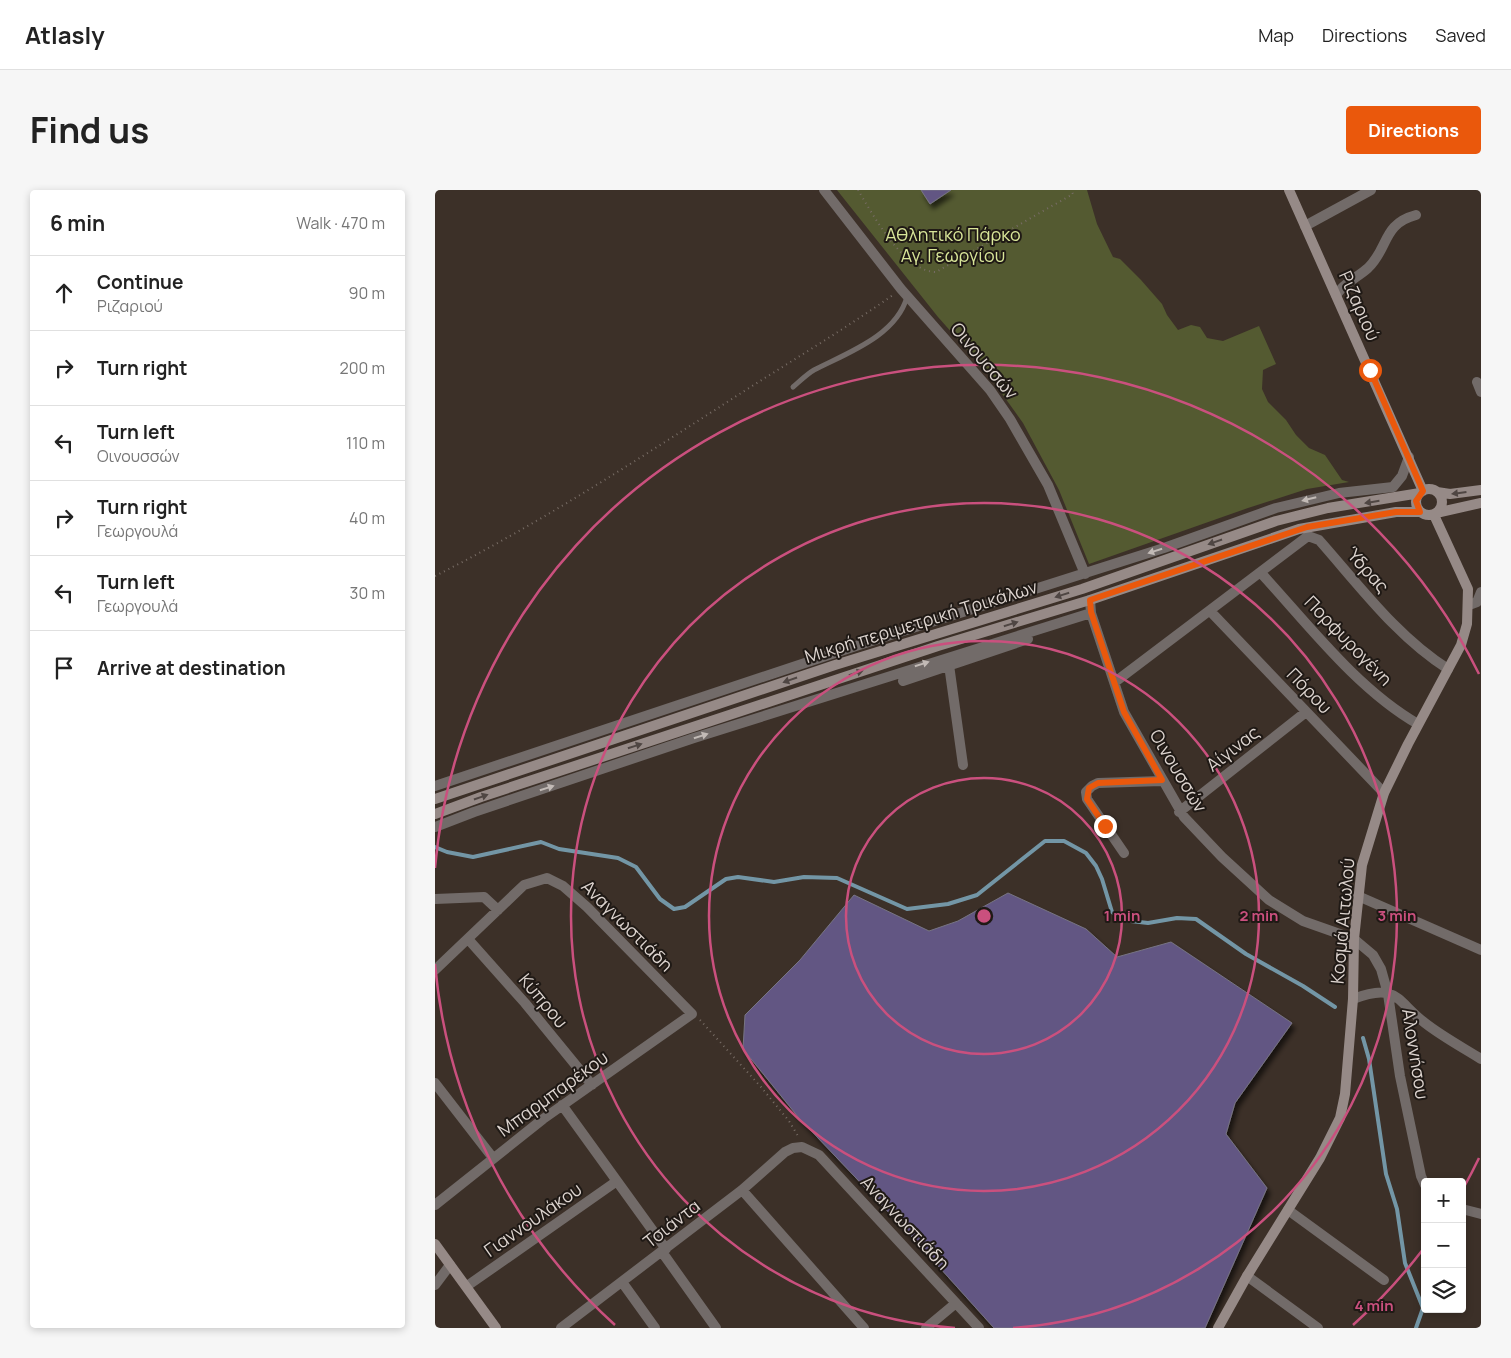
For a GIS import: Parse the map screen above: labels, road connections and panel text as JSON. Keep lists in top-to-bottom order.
{
  "streets": {
    "main road": ["Ριζαριού", "Μικρή περιμετρική Τρικάλων", "Κοσμά Αιτωλού"],
    "street": [
      "Οινουσσών",
      "Ύδρας",
      "Πορφυρογένη",
      "Πόρου",
      "Αίγινας",
      "Αναγνωστιάδη",
      "Κύπρου",
      "Αλοννήσου",
      "Μπαρμπαρέκου",
      "Γιαννουλάκου",
      "Τσιάντα"
    ]
  },
  "crossings": [
    ["Ριζαριού", "Μικρή περιμετρική Τρικάλων"],
    ["Ριζαριού", "Κοσμά Αιτωλού"],
    ["Οινουσσών", "Ύδρας"],
    ["Οινουσσών", "Μικρή περιμετρική Τρικάλων"],
    ["Οινουσσών", "Αίγινας"],
    ["Οινουσσών", "Κοσμά Αιτωλού"],
    ["Οινουσσών", "Αλοννήσου"],
    ["Ύδρας", "Πορφυρογένη"],
    ["Ύδρας", "Πόρου"],
    ["Ύδρας", "Κοσμά Αιτωλού"],
    ["Μικρή περιμετρική Τρικάλων", "Κοσμά Αιτωλού"],
    ["Πορφυρογένη", "Κοσμά Αιτωλού"],
    ["Πόρου", "Αίγινας"],
    ["Πόρου", "Κοσμά Αιτωλού"],
    ["Κοσμά Αιτωλού", "Αλοννήσου"],
    ["Αναγνωστιάδη", "Μπαρμπαρέκου"],
    ["Αναγνωστιάδη", "Τσιάντα"],
    ["Κύπρου", "Μπαρμπαρέκου"]
  ],
  "parks": ["Αθλητικό Πάρκο Αγ. Γεωργίου"],
  "page": {
    "header": "Atlasly",
    "nav": ["Map", "Directions", "Saved"],
    "title": "Find us",
    "buttons": "Directions",
    "heading": ["6 min", "Walk · 470 m"],
    "list": [
      ["Continue", "Ριζαριού", "90 m"],
      ["Turn right", "200 m"],
      ["Turn left", "Οινουσσών", "110 m"],
      ["Turn right", "Γεωργουλά", "40 m"],
      ["Turn left", "Γεωργουλά", "30 m"],
      "Arrive at destination"
    ],
    "map_buttons": ["+", "−"]
  },
  "rings": [
    "1 min",
    "2 min",
    "3 min",
    "4 min"
  ]
}
